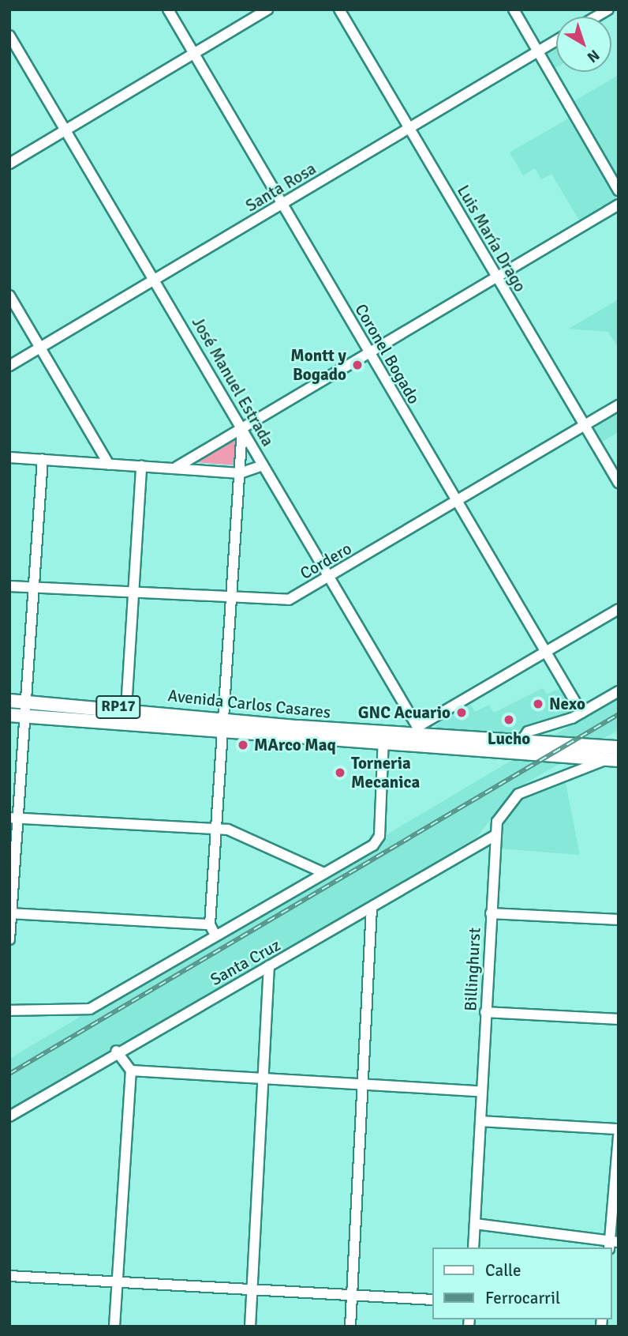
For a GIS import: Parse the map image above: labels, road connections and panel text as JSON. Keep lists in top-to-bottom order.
{
  "streets": {
    "main road": ["Avenida Carlos Casares", "RP17"],
    "street": [
      "Santa Rosa",
      "Luis María Drago",
      "Coronel Bogado",
      "José Manuel Estrada",
      "Cordero",
      "Santa Cruz",
      "Billinghurst"
    ]
  },
  "crossings": [
    ["Santa Rosa", "Luis María Drago"],
    ["Santa Rosa", "Coronel Bogado"],
    ["Santa Rosa", "José Manuel Estrada"],
    ["Luis María Drago", "Cordero"],
    ["Coronel Bogado", "Cordero"],
    ["José Manuel Estrada", "Cordero"],
    ["José Manuel Estrada", "Avenida Carlos Casares"],
    ["Avenida Carlos Casares", "Billinghurst"],
    ["Santa Cruz", "Billinghurst"]
  ],
  "places": [
    "Montt y Bogado",
    "Nexo",
    "GNC Acuario",
    "Lucho",
    "MArco Maq",
    "Torneria Mecanica"
  ],
  "legend": ["Calle", "Ferrocarril"],
  "north": "bottom right"
}
